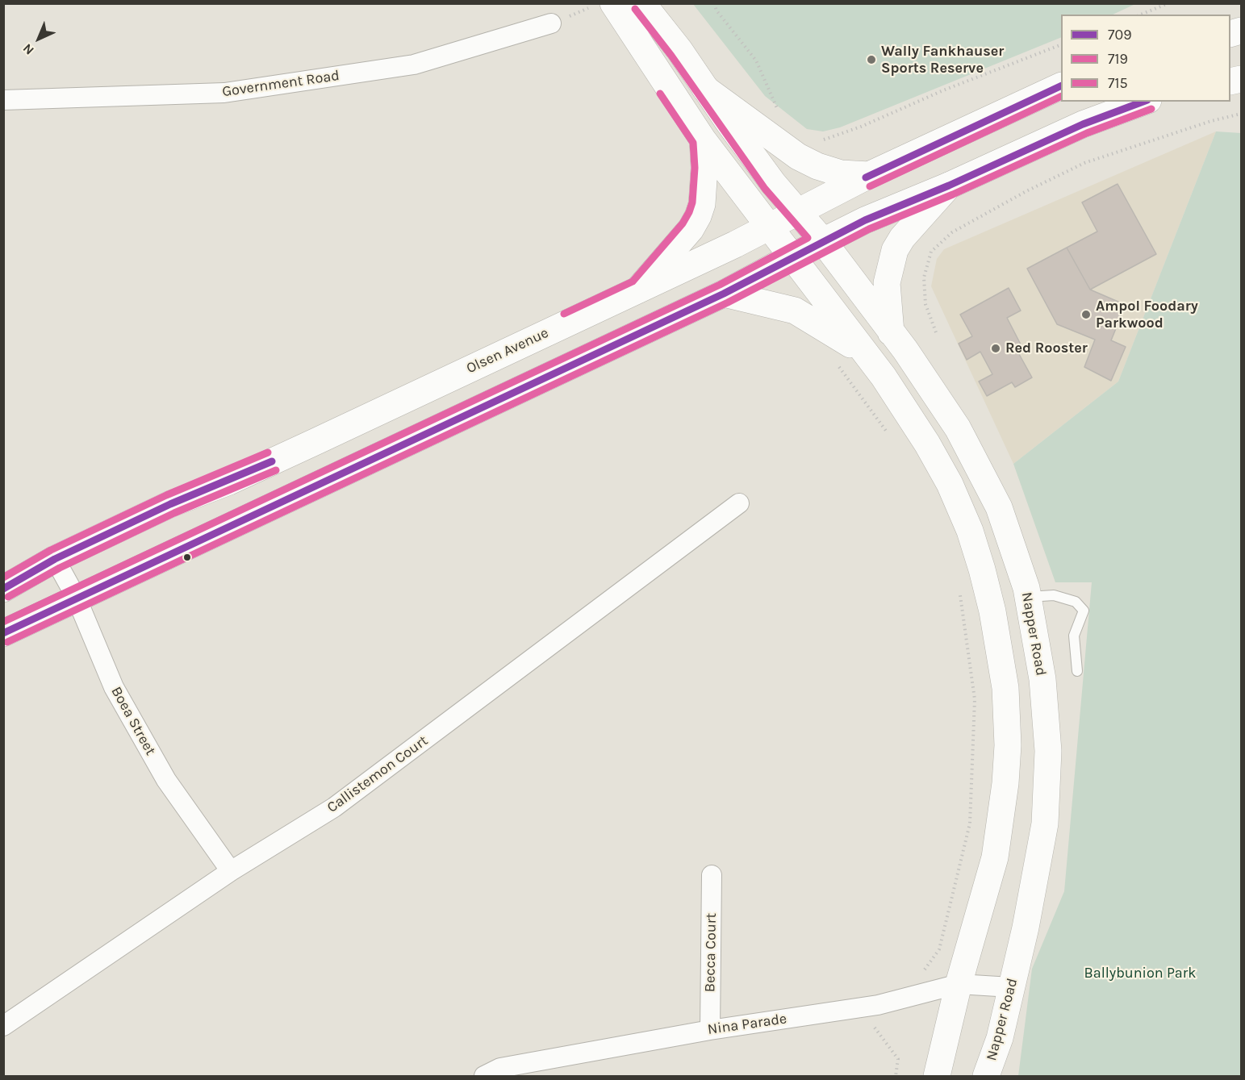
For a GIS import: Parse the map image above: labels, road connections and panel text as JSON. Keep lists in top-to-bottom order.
{
  "streets": {
    "main road": ["Olsen Avenue", "Napper Road"],
    "street": [
      "Government Road",
      "Boea Street",
      "Callistemon Court",
      "Becca Court",
      "Nina Parade"
    ]
  },
  "crossings": [
    ["Olsen Avenue", "Napper Road"],
    ["Olsen Avenue", "Boea Street"],
    ["Napper Road", "Nina Parade"],
    ["Boea Street", "Callistemon Court"],
    ["Becca Court", "Nina Parade"]
  ],
  "parks": ["Ballybunion Park"],
  "places": ["Wally Fankhauser Sports Reserve", "Ampol Foodary Parkwood", "Red Rooster"],
  "lines": ["transit line 715", "transit line 709", "transit line 719"],
  "legend": ["709", "719", "715"],
  "north": "bottom left"
}
